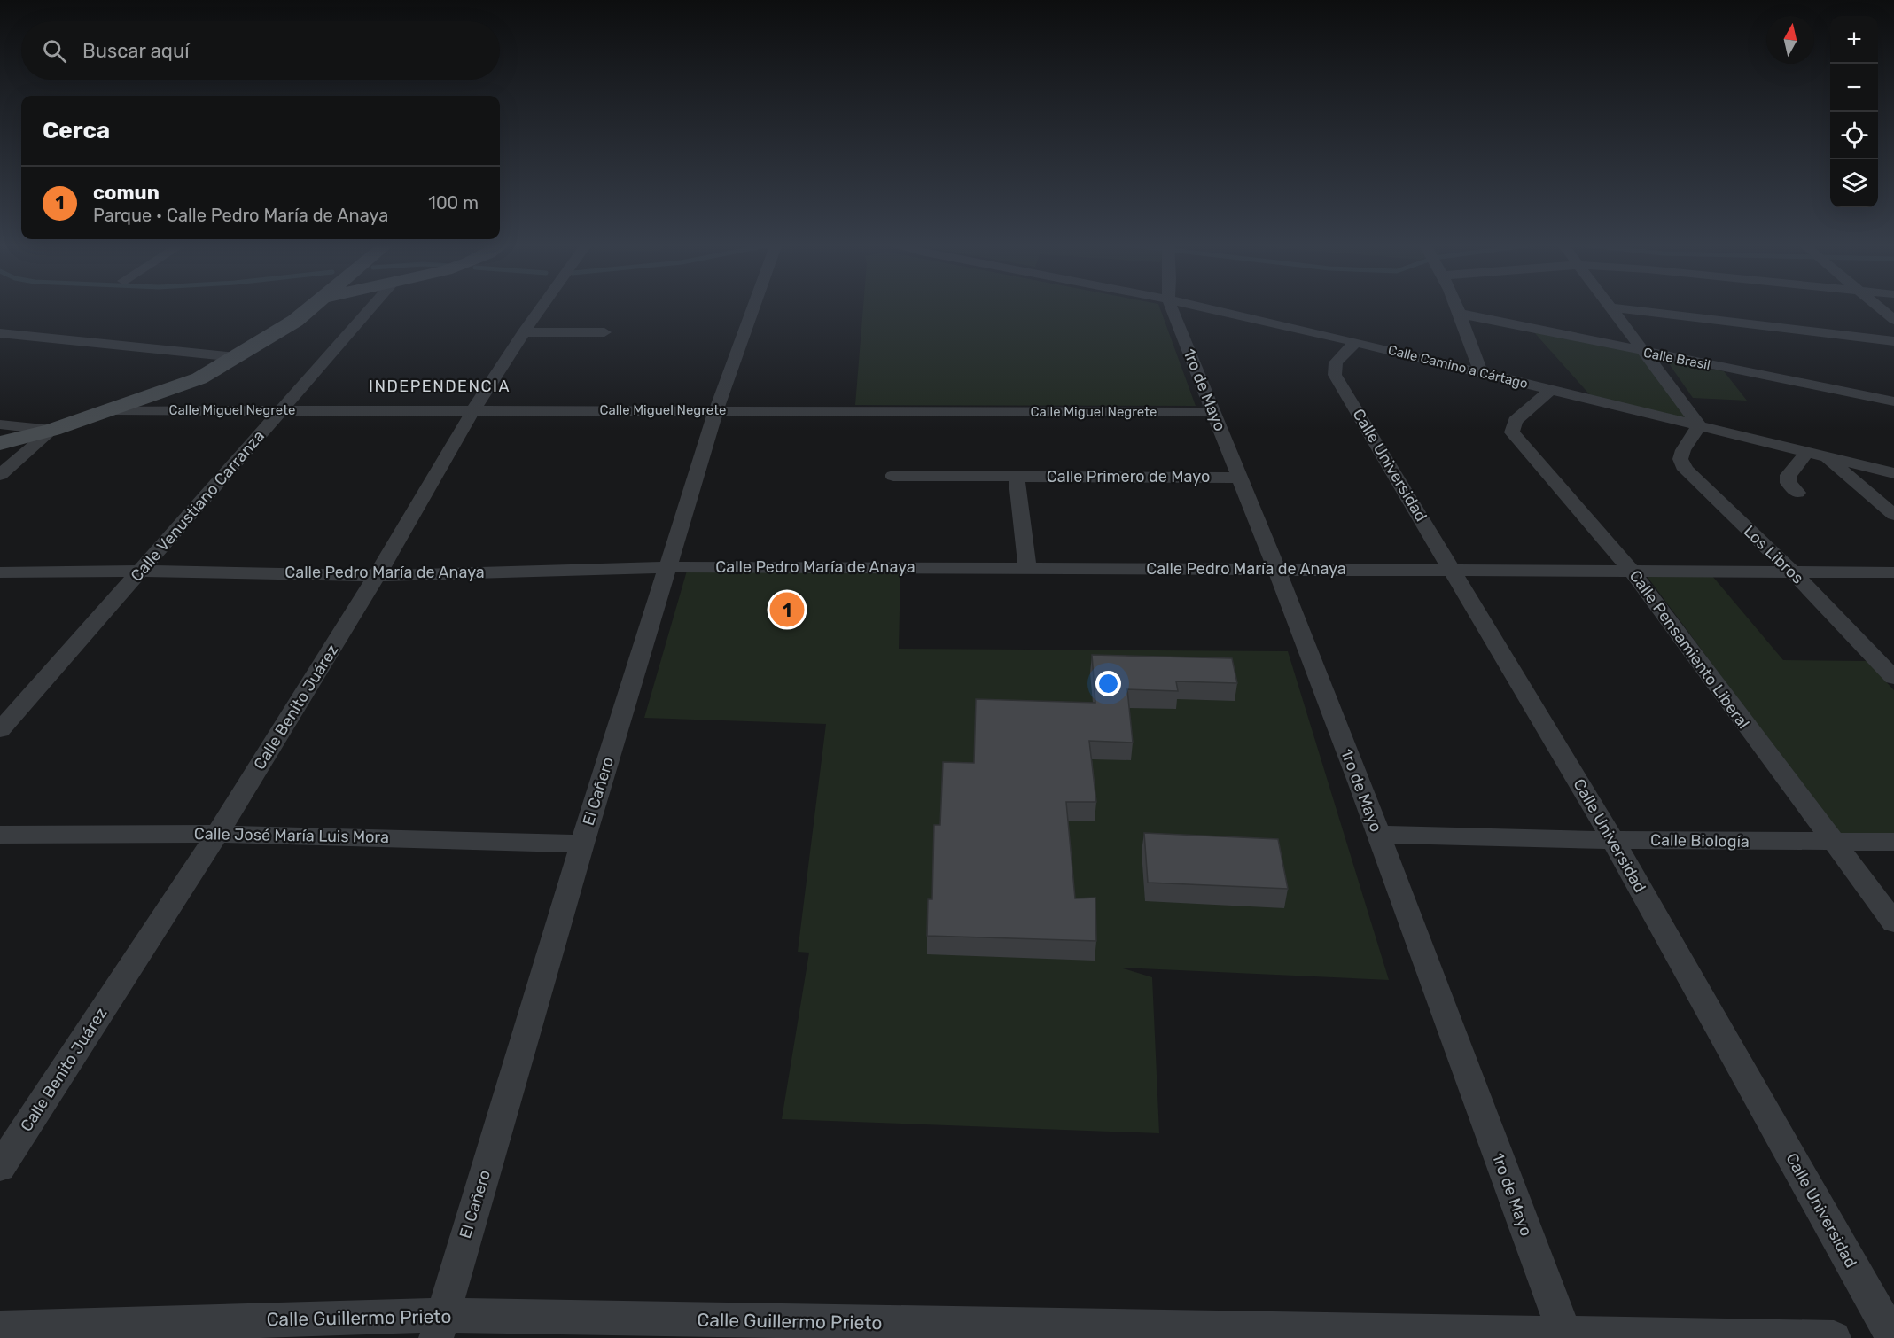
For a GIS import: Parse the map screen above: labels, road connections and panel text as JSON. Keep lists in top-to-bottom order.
{
  "streets": {
    "street": [
      "Calle Brasil",
      "Calle Camino a Cártago",
      "1ro de Mayo",
      "Calle Miguel Negrete",
      "Calle Universidad",
      "Calle Primero de Mayo",
      "Calle Venustiano Carranza",
      "Los Libros",
      "Calle Pedro María de Anaya",
      "Calle Pensamiento Liberal",
      "Calle Benito Juárez",
      "El Cañero",
      "Calle José María Luis Mora",
      "Calle Biología",
      "Calle Guillermo Prieto"
    ]
  },
  "crossings": [
    ["Calle Camino a Cártago", "Calle Universidad"],
    ["Calle Camino a Cártago", "Los Libros"],
    ["Calle Camino a Cártago", "Calle Pensamiento Liberal"],
    ["1ro de Mayo", "Calle Miguel Negrete"],
    ["1ro de Mayo", "Calle Primero de Mayo"],
    ["1ro de Mayo", "Calle Pedro María de Anaya"],
    ["1ro de Mayo", "Calle Biología"],
    ["1ro de Mayo", "Calle Guillermo Prieto"],
    ["Calle Miguel Negrete", "Calle Venustiano Carranza"],
    ["Calle Miguel Negrete", "Calle Benito Juárez"],
    ["Calle Miguel Negrete", "El Cañero"],
    ["Calle Universidad", "Calle Pedro María de Anaya"],
    ["Calle Universidad", "Calle Biología"],
    ["Calle Venustiano Carranza", "Calle Pedro María de Anaya"],
    ["Los Libros", "Calle Pedro María de Anaya"],
    ["Calle Pedro María de Anaya", "Calle Pensamiento Liberal"],
    ["Calle Pedro María de Anaya", "Calle Benito Juárez"],
    ["Calle Pedro María de Anaya", "El Cañero"],
    ["Calle Pensamiento Liberal", "Calle Biología"],
    ["Calle Benito Juárez", "Calle José María Luis Mora"],
    ["El Cañero", "Calle José María Luis Mora"],
    ["El Cañero", "Calle Guillermo Prieto"]
  ],
  "districts": ["INDEPENDENCIA"],
  "north": "top",
  "page": {
    "map_buttons": ["+", "−"],
    "search": "Buscar aquí",
    "heading": "Cerca",
    "list": [
      {
        "mark": "1",
        "name": "comun",
        "note": "Parque · Calle Pedro María de Anaya",
        "value": "100 m"
      }
    ],
    "pins": "1"
  }
}
